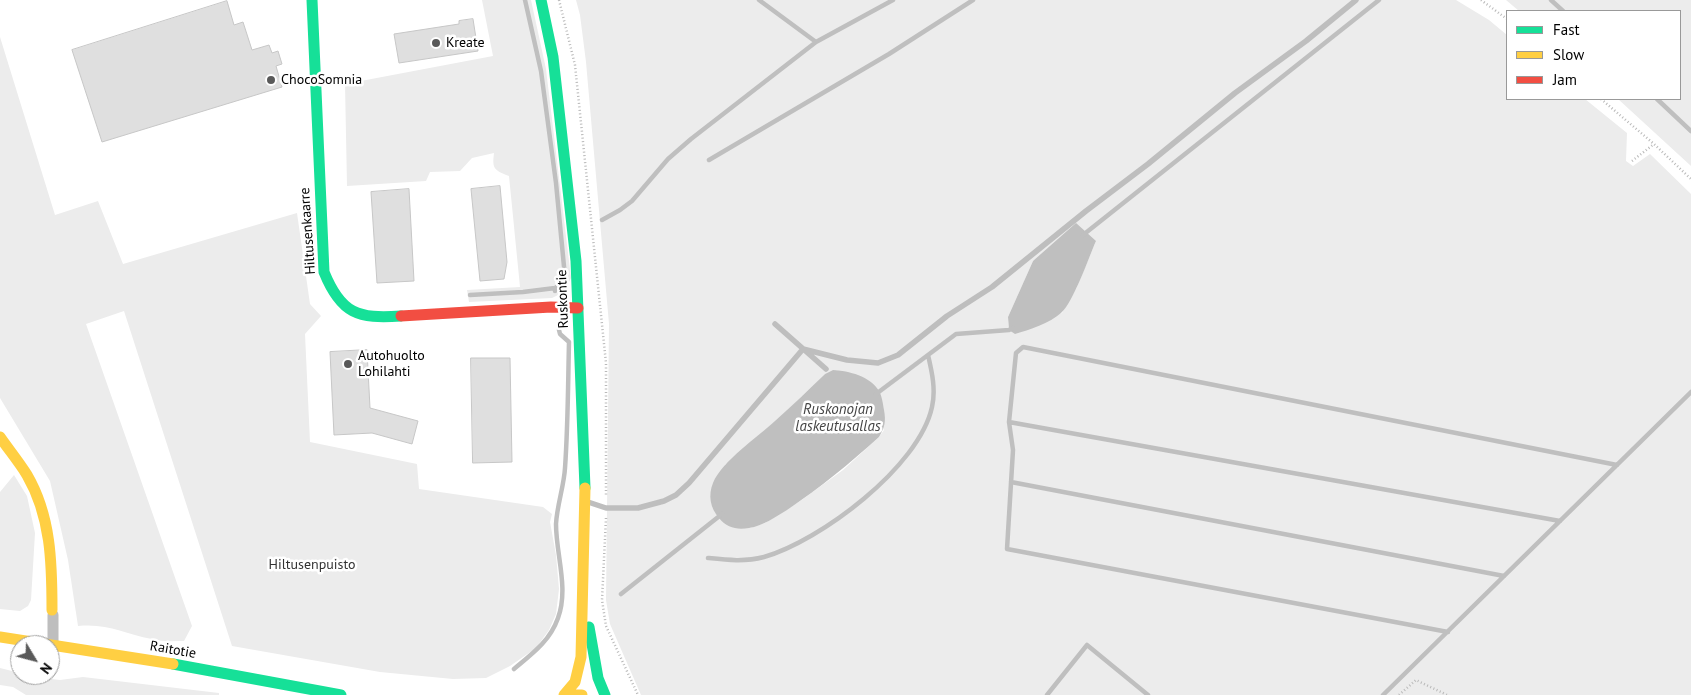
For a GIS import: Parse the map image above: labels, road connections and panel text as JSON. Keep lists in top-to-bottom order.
{
  "streets": {
    "main road": ["Hiltusenkaarre", "Ruskontie", "Raitotie"]
  },
  "crossings": [
    ["Hiltusenkaarre", "Ruskontie"]
  ],
  "water": ["Ruskonojan laskeutusallas"],
  "parks": ["Hiltusenpuisto"],
  "places": ["Kreate", "ChocoSomnia", "Autohuolto Lohilahti"],
  "legend": ["Fast", "Slow", "Jam"],
  "north": "bottom right"
}
